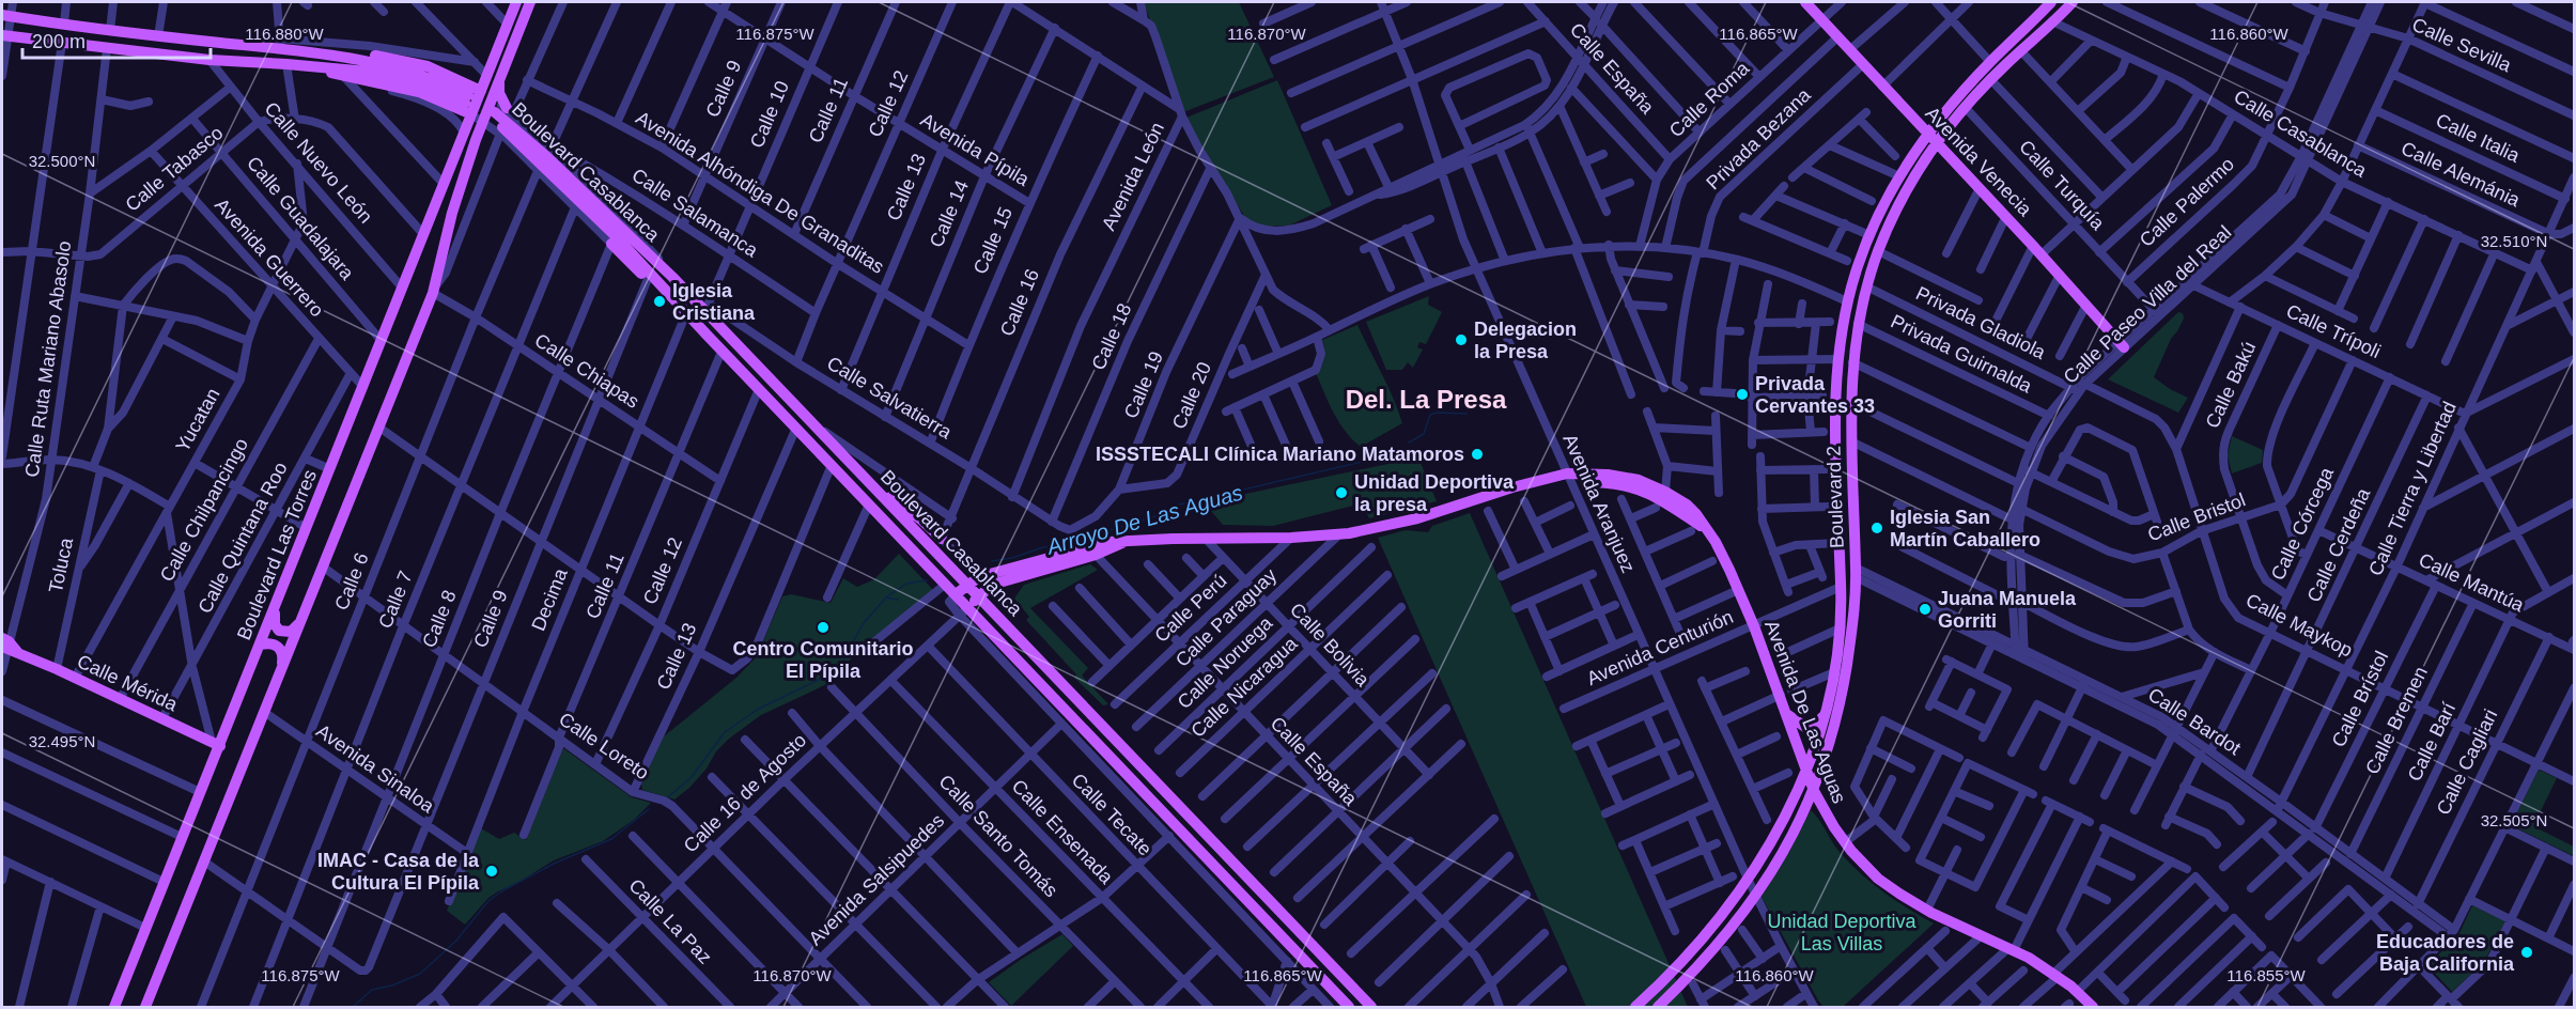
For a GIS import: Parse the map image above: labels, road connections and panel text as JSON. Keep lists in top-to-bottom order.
{
  "streets": {
    "main road": [
      "Avenida Venecia",
      "Boulevard Casablanca",
      "Boulevard 2",
      "Boulevard Las Torres",
      "Calle Mérida",
      "Avenida De Las Aguas"
    ],
    "street": [
      "Calle Sevilla",
      "Calle España",
      "Calle 9",
      "Calle Roma",
      "Calle 12",
      "Calle 11",
      "Calle 10",
      "Calle Casablanca",
      "Calle Italia",
      "Privada Bezana",
      "Avenida Pípila",
      "Calle Nuevo León",
      "Calle Tabasco",
      "Calle Alemánia",
      "Avenida León",
      "Calle Turquía",
      "Calle 13",
      "Avenida Alhóndiga De Granaditas",
      "Calle Palermo",
      "Calle Salamanca",
      "Calle 14",
      "Calle Guadalajara",
      "Calle 15",
      "Avenida Guerrero",
      "Calle 16",
      "Calle Paseo Villa del Real",
      "Privada Gladiola",
      "Calle Trípoli",
      "Calle 18",
      "Privada Guirnalda",
      "Calle Ruta Mariano Abasolo",
      "Calle Chiapas",
      "Calle 19",
      "Calle Bakú",
      "Calle 20",
      "Calle Salvatierra",
      "Yucatan",
      "Calle Tierra y Libertad",
      "Avenida Aranjuez",
      "Calle Chilpancingo",
      "Calle Bristol",
      "Calle Córcega",
      "Calle Quintana Roo",
      "Calle Cerdeña",
      "Toluca",
      "Calle 6",
      "Calle Mantúa",
      "Calle 7",
      "Decima",
      "Calle Perú",
      "Calle Paraguay",
      "Calle 8",
      "Calle Maykop",
      "Calle Bolivia",
      "Avenida Centurión",
      "Calle Noruega",
      "Calle Nicaragua",
      "Calle Brístol",
      "Calle Bremen",
      "Calle Bardot",
      "Calle Barí",
      "Calle Loreto",
      "Calle Cagliari",
      "Avenida Sinaloa",
      "Calle 16 de Agosto",
      "Calle Tecate",
      "Calle Ensenada",
      "Calle Santo Tomás",
      "Avenida Salsipuedes",
      "Calle La Paz"
    ]
  },
  "crossings": [
    ["Calle Sevilla", "Calle Palermo"],
    ["Calle Sevilla", "Calle Paseo Villa del Real"],
    ["Calle España", "Calle Roma"],
    ["Calle España", "Calle Perú"],
    ["Calle España", "Calle Paraguay"],
    ["Calle España", "Calle Noruega"],
    ["Calle España", "Calle Nicaragua"],
    ["Calle España", "Avenida De Las Aguas"],
    ["Calle 9", "Avenida Pípila"],
    ["Calle 9", "Avenida Alhóndiga De Granaditas"],
    ["Calle 9", "Calle Salamanca"],
    ["Calle 9", "Calle Chiapas"],
    ["Calle 9", "Calle 8"],
    ["Calle 9", "Calle Loreto"],
    ["Calle 9", "Avenida Sinaloa"],
    ["Calle Roma", "Avenida Venecia"],
    ["Calle 12", "Avenida Pípila"],
    ["Calle 12", "Boulevard Casablanca"],
    ["Calle 12", "Avenida Alhóndiga De Granaditas"],
    ["Calle 12", "Calle Salamanca"],
    ["Calle 12", "Calle Chiapas"],
    ["Calle 12", "Calle Salvatierra"],
    ["Calle 12", "Calle Loreto"],
    ["Calle 11", "Avenida Pípila"],
    ["Calle 11", "Boulevard Casablanca"],
    ["Calle 11", "Avenida Alhóndiga De Granaditas"],
    ["Calle 11", "Calle Chiapas"],
    ["Calle 11", "Calle Loreto"],
    ["Calle 10", "Avenida Pípila"],
    ["Calle 10", "Boulevard Casablanca"],
    ["Calle 10", "Avenida Alhóndiga De Granaditas"],
    ["Calle 10", "Calle Salamanca"],
    ["Calle 10", "Calle Salvatierra"],
    ["Calle Casablanca", "Calle Palermo"],
    ["Calle Casablanca", "Calle Paseo Villa del Real"],
    ["Calle Casablanca", "Calle Tierra y Libertad"],
    ["Calle Casablanca", "Boulevard 2"],
    ["Calle Italia", "Calle Tierra y Libertad"],
    ["Privada Bezana", "Avenida Venecia"],
    ["Avenida Pípila", "Calle 13"],
    ["Avenida Pípila", "Calle 14"],
    ["Avenida Pípila", "Calle 15"],
    ["Avenida Venecia", "Calle Paseo Villa del Real"],
    ["Avenida Venecia", "Boulevard 2"],
    ["Calle Nuevo León", "Calle Tabasco"],
    ["Calle Nuevo León", "Yucatan"],
    ["Calle Nuevo León", "Boulevard Las Torres"],
    ["Calle Tabasco", "Calle Guadalajara"],
    ["Calle Tabasco", "Avenida Guerrero"],
    ["Calle Tabasco", "Calle Ruta Mariano Abasolo"],
    ["Boulevard Casablanca", "Calle 13"],
    ["Boulevard Casablanca", "Calle Salvatierra"],
    ["Boulevard Casablanca", "Decima"],
    ["Boulevard Casablanca", "Calle 16 de Agosto"],
    ["Calle Alemánia", "Calle Tierra y Libertad"],
    ["Avenida León", "Calle 13"],
    ["Avenida León", "Calle 14"],
    ["Avenida León", "Calle 15"],
    ["Avenida León", "Calle 16"],
    ["Avenida León", "Calle 18"],
    ["Avenida León", "Calle 19"],
    ["Avenida León", "Calle 20"],
    ["Avenida León", "Calle Salvatierra"],
    ["Calle Turquía", "Calle Palermo"],
    ["Calle Turquía", "Calle Paseo Villa del Real"],
    ["Calle Turquía", "Boulevard 2"],
    ["Calle 13", "Avenida Alhóndiga De Granaditas"],
    ["Calle 13", "Calle Salvatierra"],
    ["Calle 13", "Calle Loreto"],
    ["Avenida Alhóndiga De Granaditas", "Calle 14"],
    ["Avenida Alhóndiga De Granaditas", "Calle 15"],
    ["Calle 14", "Calle Salvatierra"],
    ["Calle Guadalajara", "Yucatan"],
    ["Calle Guadalajara", "Boulevard Las Torres"],
    ["Calle 15", "Calle Salvatierra"],
    ["Avenida Guerrero", "Yucatan"],
    ["Avenida Guerrero", "Calle Chilpancingo"],
    ["Avenida Guerrero", "Calle Quintana Roo"],
    ["Avenida Guerrero", "Boulevard Las Torres"],
    ["Calle 16", "Calle Salvatierra"],
    ["Calle Paseo Villa del Real", "Privada Gladiola"],
    ["Calle Paseo Villa del Real", "Calle Trípoli"],
    ["Calle Paseo Villa del Real", "Privada Guirnalda"],
    ["Calle Paseo Villa del Real", "Calle Bristol"],
    ["Calle Paseo Villa del Real", "Calle Bardot"],
    ["Privada Gladiola", "Boulevard 2"],
    ["Privada Gladiola", "Calle Maykop"],
    ["Calle Trípoli", "Calle Bakú"],
    ["Calle Trípoli", "Calle Tierra y Libertad"],
    ["Calle Trípoli", "Calle Córcega"],
    ["Calle Trípoli", "Calle Cerdeña"],
    ["Calle 18", "Calle 19"],
    ["Calle 18", "Calle Salvatierra"],
    ["Privada Guirnalda", "Boulevard 2"],
    ["Calle Ruta Mariano Abasolo", "Calle Mérida"],
    ["Calle Chiapas", "Calle 6"],
    ["Calle Chiapas", "Calle 7"],
    ["Calle Chiapas", "Decima"],
    ["Calle Chiapas", "Calle 8"],
    ["Calle 19", "Calle 20"],
    ["Calle 19", "Calle Salvatierra"],
    ["Calle Bakú", "Calle Bristol"],
    ["Calle Bakú", "Calle Córcega"],
    ["Yucatan", "Calle Mérida"],
    ["Calle Tierra y Libertad", "Calle Mantúa"],
    ["Calle Tierra y Libertad", "Calle Maykop"],
    ["Calle Tierra y Libertad", "Calle Bardot"],
    ["Boulevard 2", "Avenida Aranjuez"],
    ["Boulevard 2", "Avenida Centurión"],
    ["Boulevard 2", "Avenida De Las Aguas"],
    ["Boulevard 2", "Calle Bardot"],
    ["Avenida Aranjuez", "Avenida Centurión"],
    ["Avenida Aranjuez", "Avenida De Las Aguas"],
    ["Calle Chilpancingo", "Calle Mérida"],
    ["Calle Bristol", "Calle Maykop"],
    ["Calle Córcega", "Calle Mantúa"],
    ["Calle Córcega", "Calle Maykop"],
    ["Calle Córcega", "Calle Bardot"],
    ["Calle Quintana Roo", "Calle Mérida"],
    ["Calle Cerdeña", "Calle Mantúa"],
    ["Calle Cerdeña", "Calle Maykop"],
    ["Calle Cerdeña", "Calle Bardot"],
    ["Boulevard Las Torres", "Calle Mérida"],
    ["Toluca", "Calle Mérida"],
    ["Calle 6", "Calle Loreto"],
    ["Calle 6", "Avenida Sinaloa"],
    ["Calle Mantúa", "Calle Brístol"],
    ["Calle Mantúa", "Calle Bremen"],
    ["Calle Mantúa", "Calle Barí"],
    ["Calle Mantúa", "Calle Cagliari"],
    ["Calle 7", "Calle Loreto"],
    ["Calle 7", "Avenida Sinaloa"],
    ["Decima", "Calle Loreto"],
    ["Decima", "Avenida Sinaloa"],
    ["Calle Perú", "Calle Bolivia"],
    ["Calle Perú", "Avenida De Las Aguas"],
    ["Calle Paraguay", "Calle Bolivia"],
    ["Calle Paraguay", "Avenida De Las Aguas"],
    ["Calle 8", "Calle Loreto"],
    ["Calle 8", "Avenida Sinaloa"],
    ["Calle Maykop", "Calle Brístol"],
    ["Calle Maykop", "Calle Bremen"],
    ["Calle Maykop", "Calle Barí"],
    ["Calle Maykop", "Calle Cagliari"],
    ["Calle Bolivia", "Calle Noruega"],
    ["Calle Bolivia", "Calle Nicaragua"],
    ["Calle Bolivia", "Avenida De Las Aguas"],
    ["Avenida Centurión", "Avenida De Las Aguas"],
    ["Calle Brístol", "Calle Bardot"],
    ["Calle Bremen", "Calle Bardot"],
    ["Calle Bardot", "Calle Barí"],
    ["Calle Bardot", "Calle Cagliari"],
    ["Calle Loreto", "Calle 16 de Agosto"],
    ["Calle Loreto", "Avenida Salsipuedes"],
    ["Calle 16 de Agosto", "Calle Tecate"],
    ["Calle 16 de Agosto", "Calle Ensenada"],
    ["Calle 16 de Agosto", "Calle Santo Tomás"],
    ["Calle 16 de Agosto", "Calle La Paz"],
    ["Calle Tecate", "Avenida Salsipuedes"],
    ["Calle Ensenada", "Avenida Salsipuedes"],
    ["Calle Santo Tomás", "Avenida Salsipuedes"]
  ],
  "districts": ["Del. La Presa"],
  "water": ["Arroyo De Las Aguas"],
  "parks": ["Unidad Deportiva Las Villas"],
  "places": [
    "Iglesia Cristiana",
    "Delegacion la Presa",
    "Privada Cervantes 33",
    "ISSSTECALI Clínica Mariano Matamoros",
    "Unidad Deportiva la presa",
    "Iglesia San Martín Caballero",
    "Juana Manuela Gorriti",
    "Centro Comunitario El Pípila",
    "IMAC - Casa de la Cultura El Pípila",
    "Educadores de Baja California"
  ],
  "scale_bar": "200 m",
  "coordinates": [
    "116.880°W",
    "116.875°W",
    "116.870°W",
    "116.865°W",
    "116.860°W",
    "32.500°N",
    "32.510°N",
    "32.495°N",
    "32.505°N",
    "116.855°W"
  ]
}
